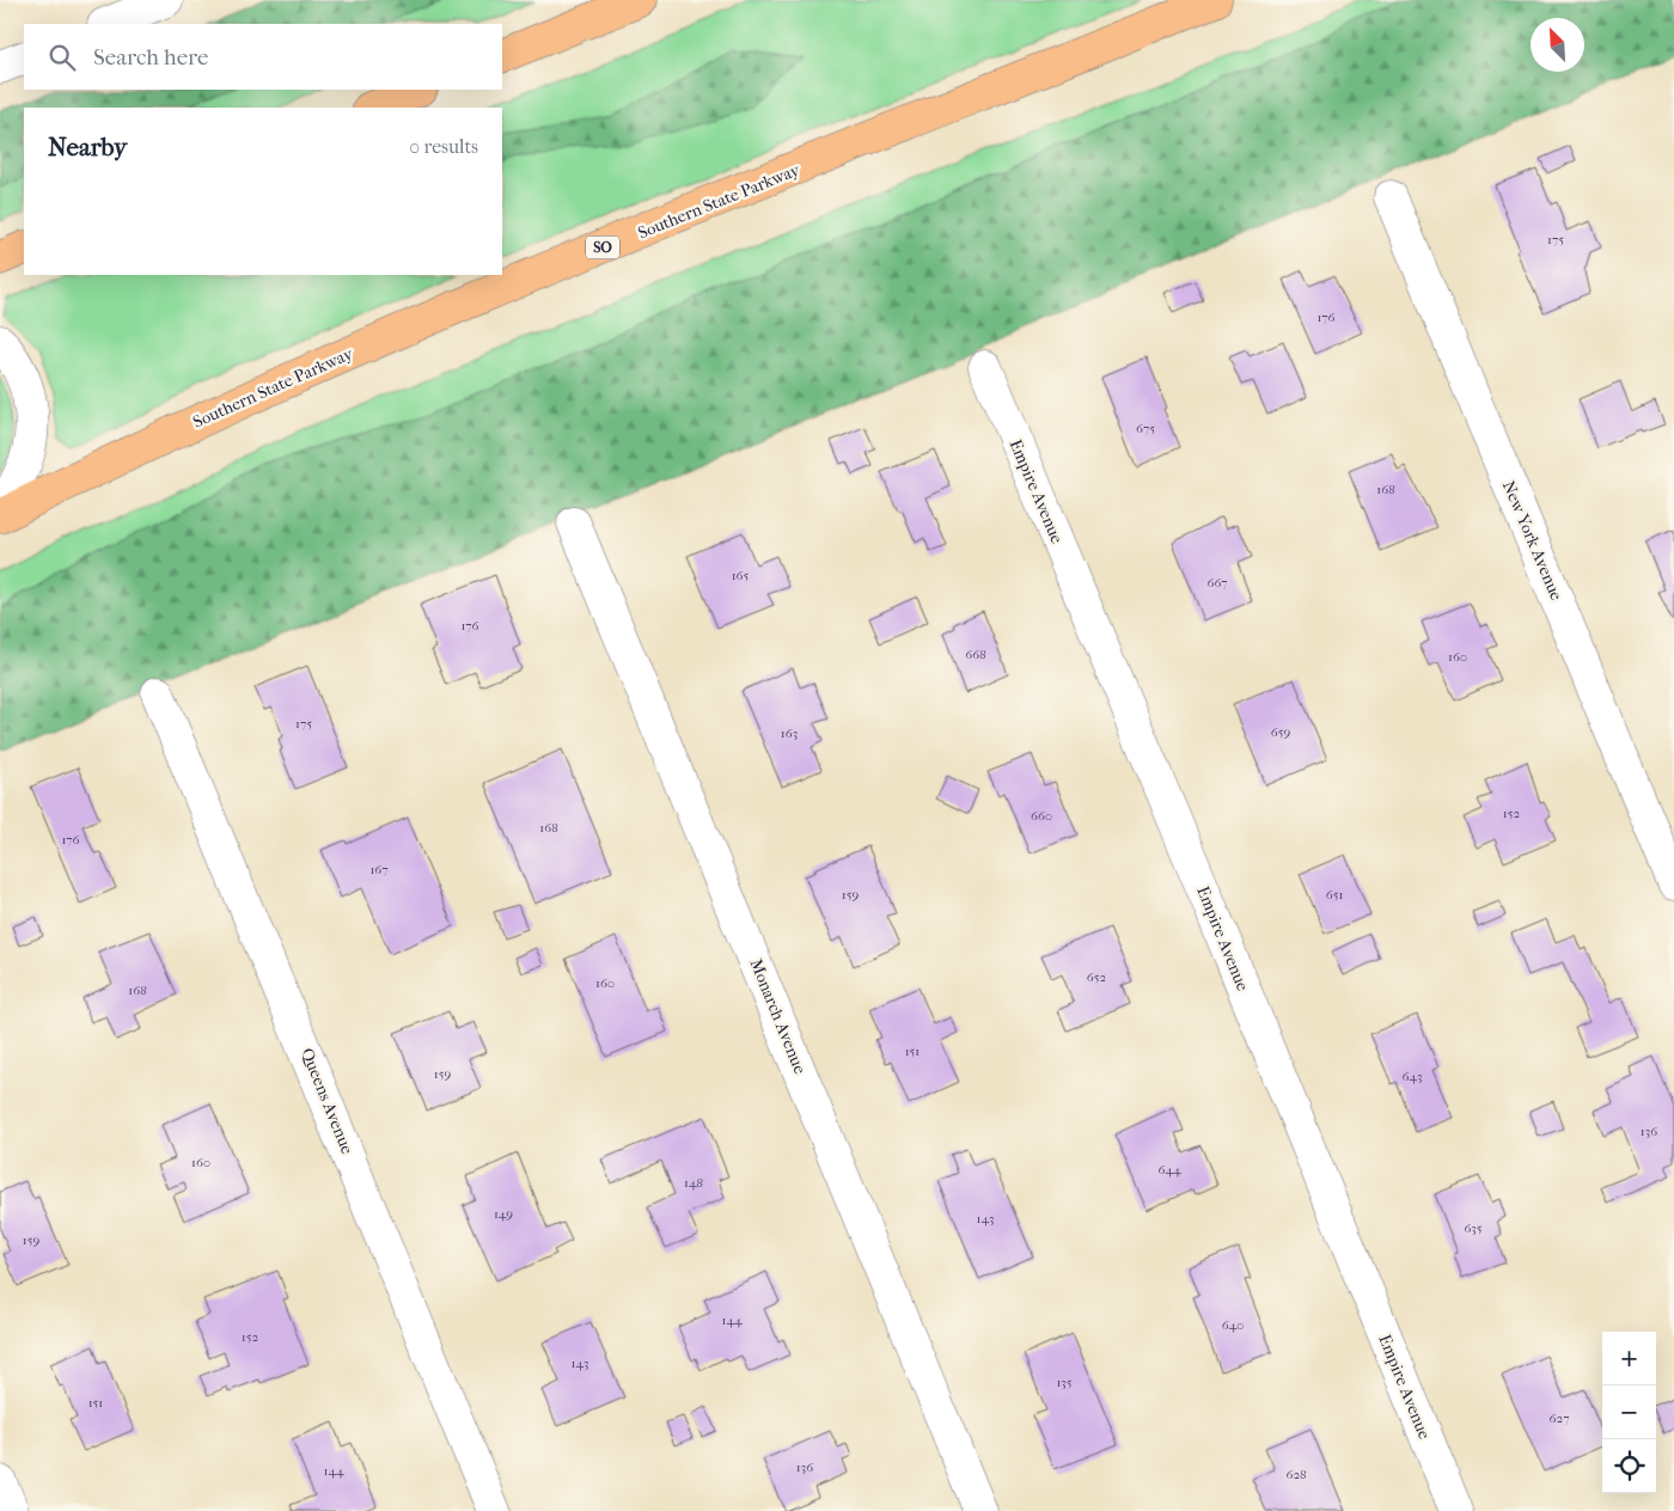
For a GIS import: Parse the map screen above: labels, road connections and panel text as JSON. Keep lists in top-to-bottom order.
{
  "streets": {
    "highway": ["Southern State Parkway", "SO"],
    "street": [
      "Empire Avenue",
      "New York Avenue",
      "Monarch Avenue",
      "Queens Avenue"
    ]
  },
  "house_numbers": [
    "175",
    "176",
    "675",
    "168",
    "165",
    "667",
    "176",
    "668",
    "160",
    "175",
    "659",
    "163",
    "152",
    "660",
    "168",
    "176",
    "167",
    "159",
    "651",
    "652",
    "160",
    "168",
    "151",
    "159",
    "643",
    "136",
    "160",
    "644",
    "148",
    "149",
    "143",
    "635",
    "159",
    "144",
    "640",
    "152",
    "143",
    "135",
    "151",
    "627",
    "136",
    "144",
    "628"
  ],
  "north": "top left",
  "page": {
    "search": "Search here",
    "heading": ["Nearby", "0 results"],
    "map_buttons": ["+", "−"]
  }
}
